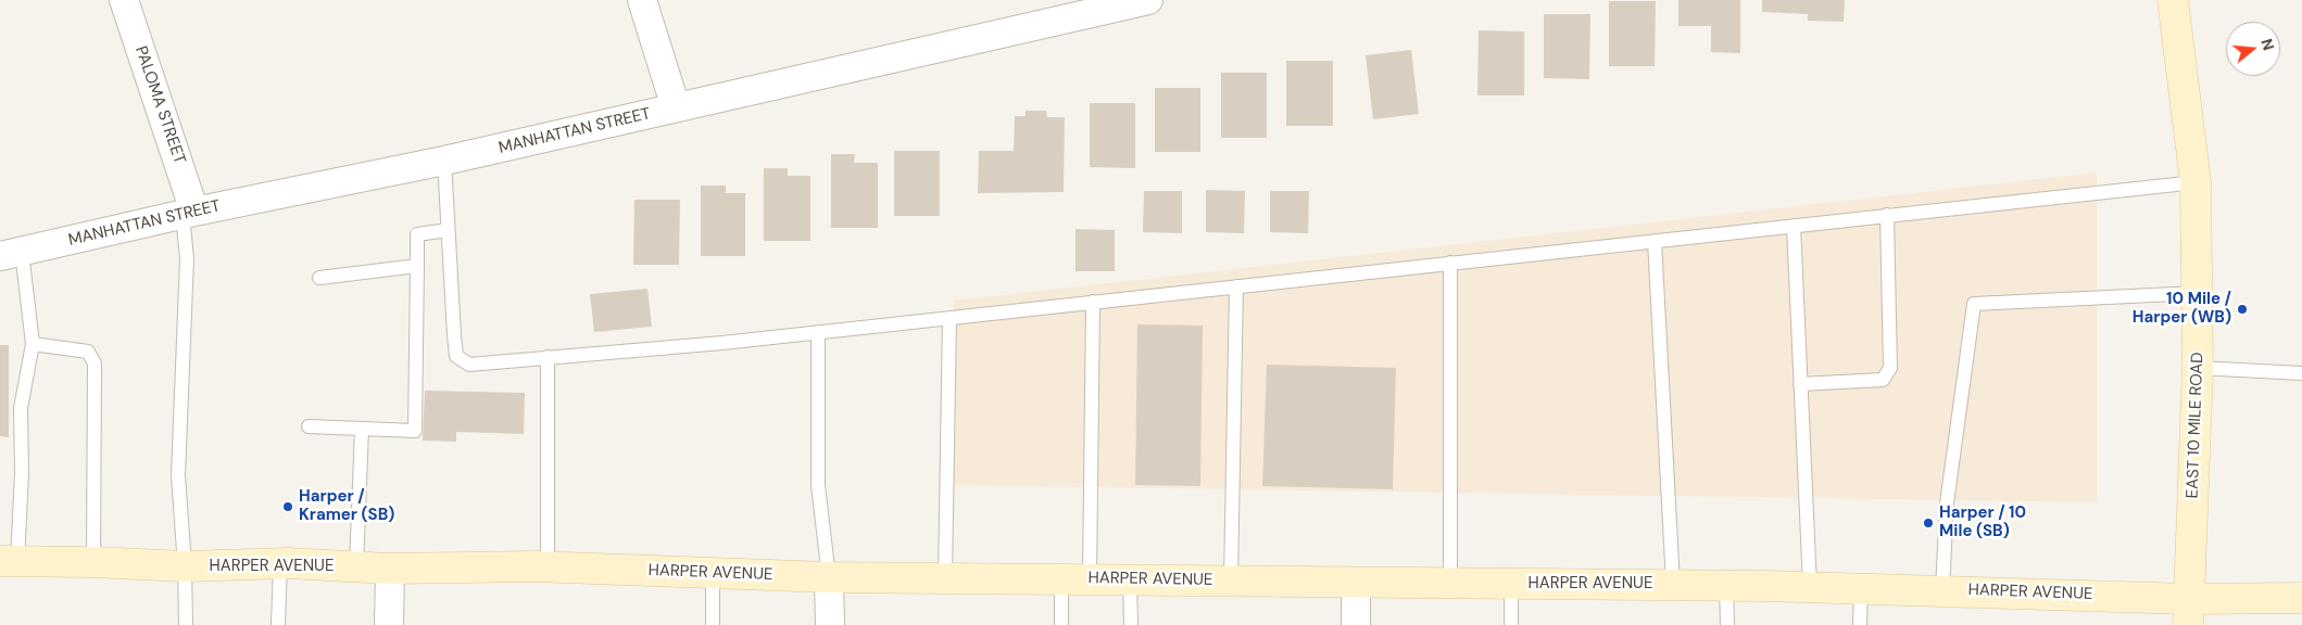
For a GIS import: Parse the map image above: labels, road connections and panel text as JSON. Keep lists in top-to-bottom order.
{
  "streets": {
    "main road": ["EAST 10 MILE ROAD", "HARPER AVENUE"],
    "street": ["PALOMA STREET", "MANHATTAN STREET"]
  },
  "crossings": [
    ["PALOMA STREET", "MANHATTAN STREET"],
    ["EAST 10 MILE ROAD", "HARPER AVENUE"]
  ],
  "places": ["10 Mile / Harper (WB)", "Harper / Kramer (SB)", "Harper / 10 Mile (SB)"],
  "north": "right"
}
